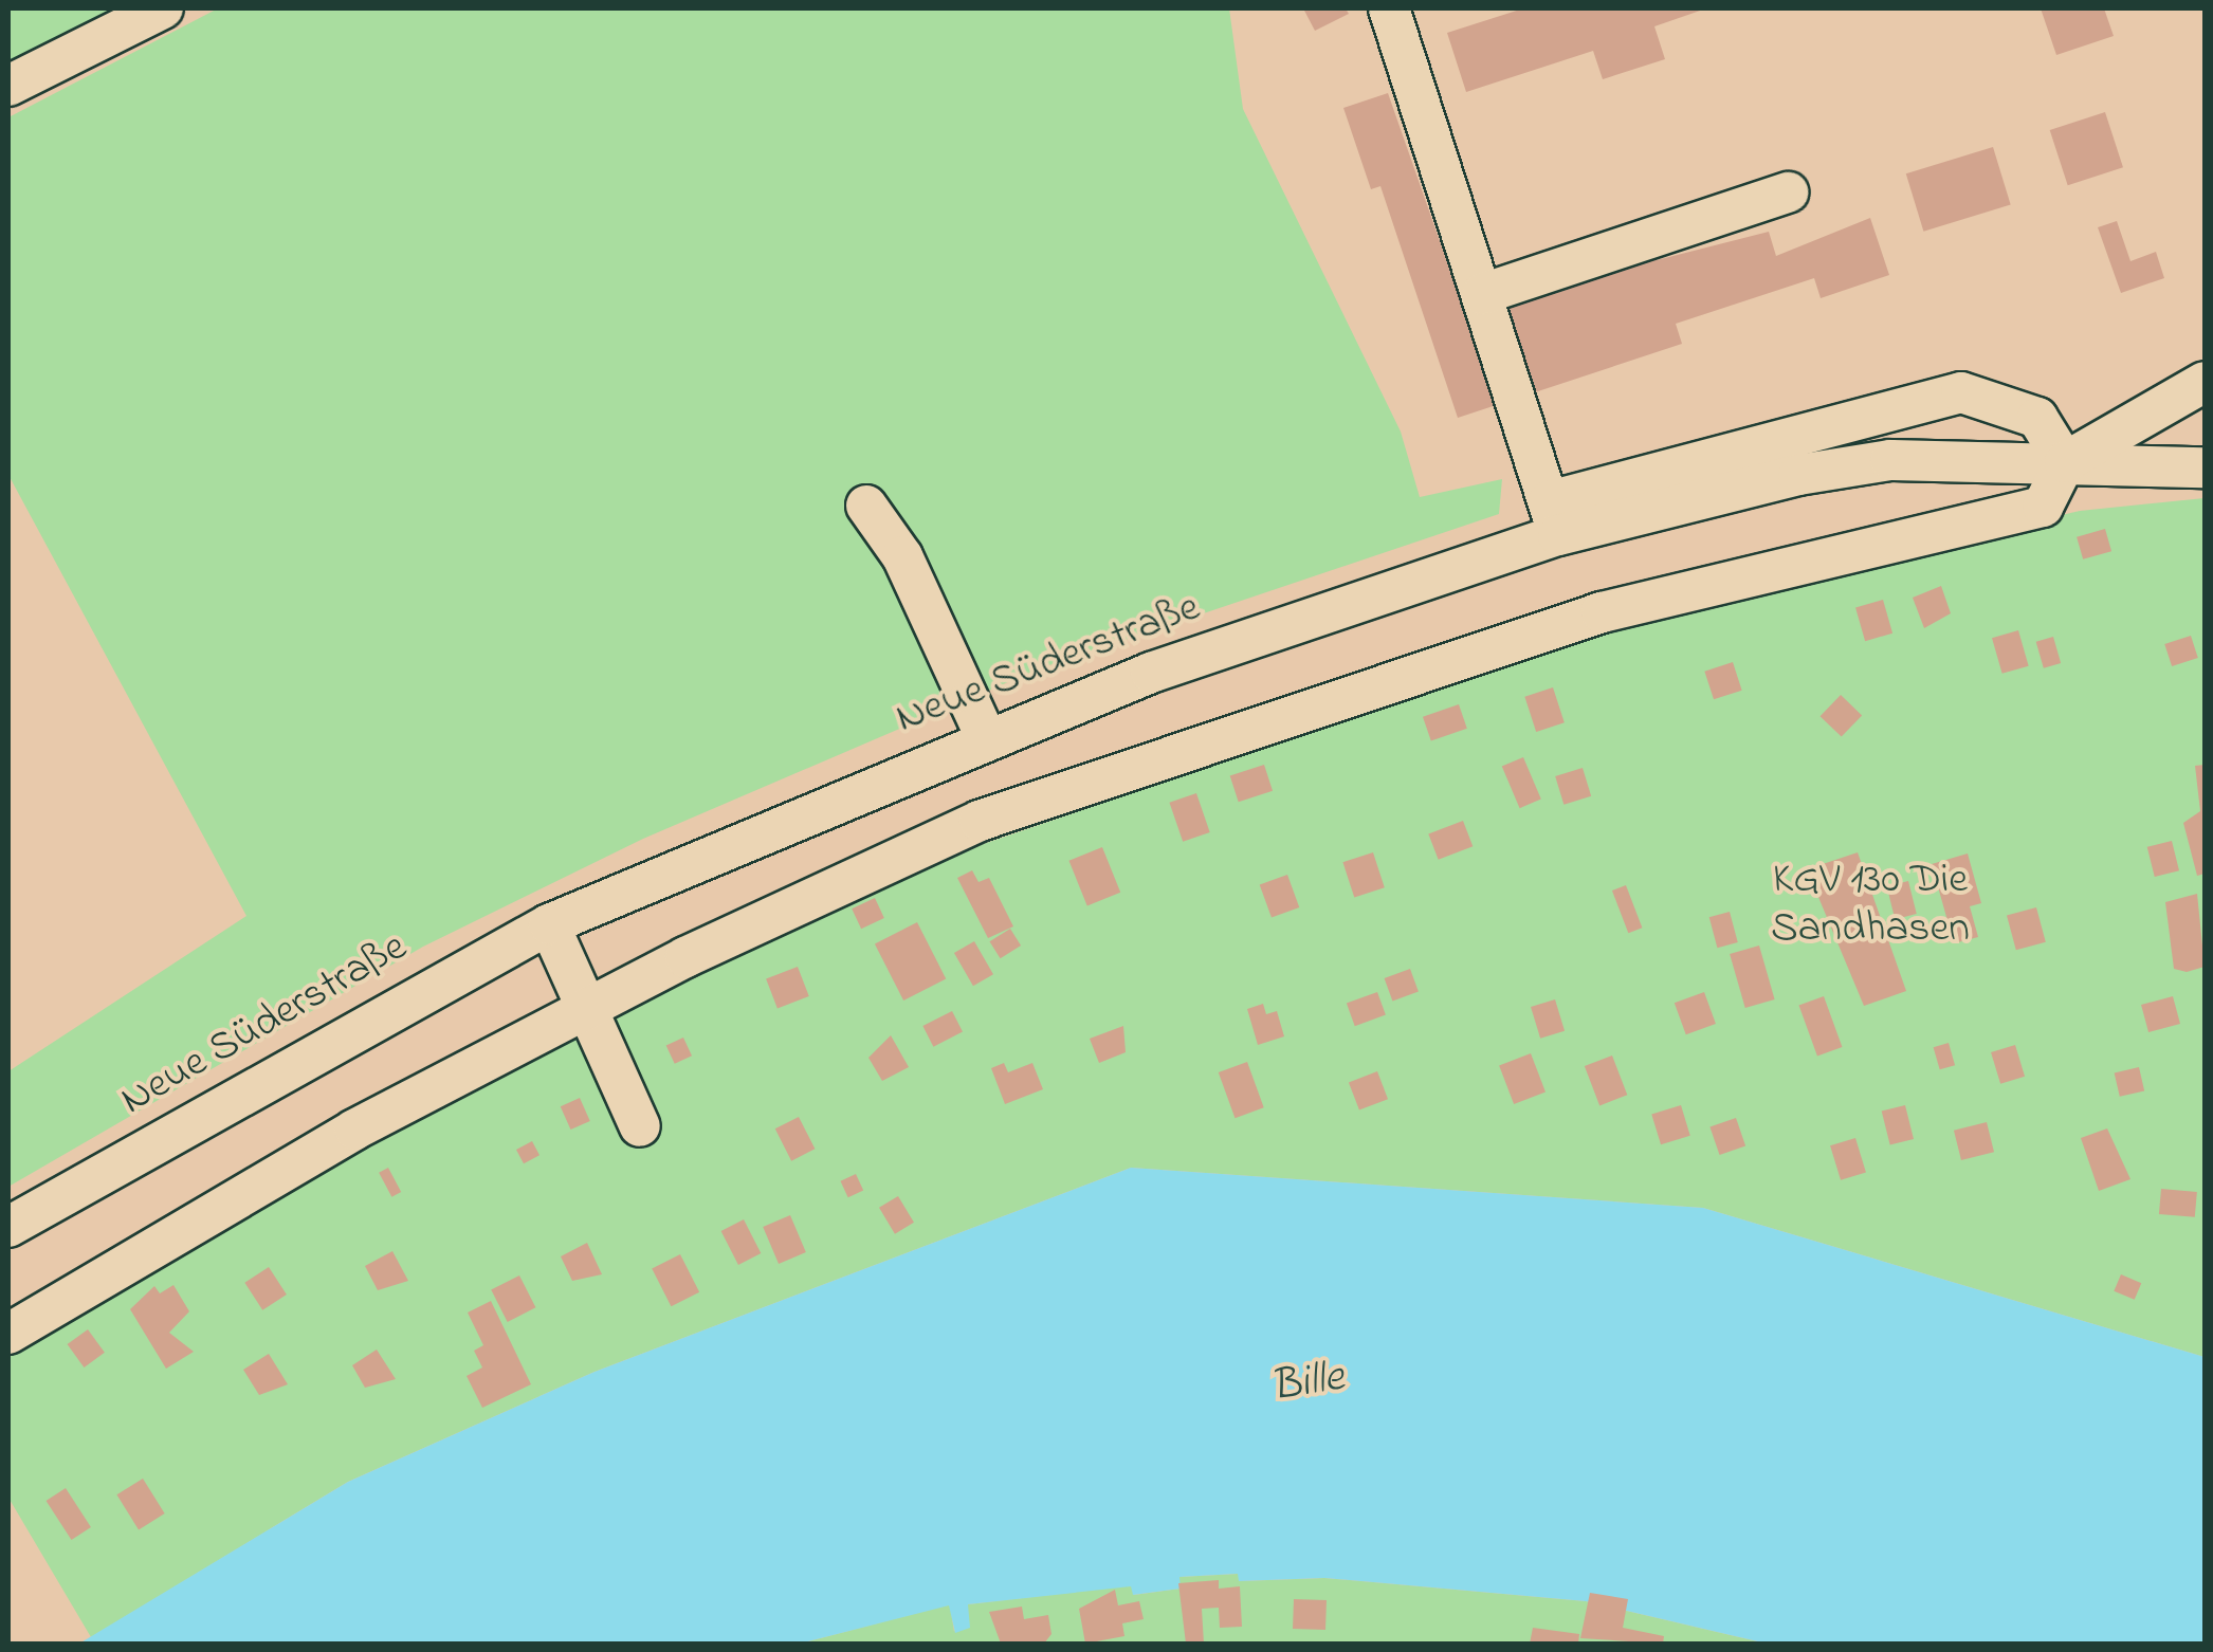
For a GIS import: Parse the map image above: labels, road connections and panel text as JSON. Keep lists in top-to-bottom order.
{
  "streets": {
    "street": ["Neue Süderstraße"]
  },
  "water": ["Bille"],
  "parks": ["KGV 130 Die Sandhasen"]
}
